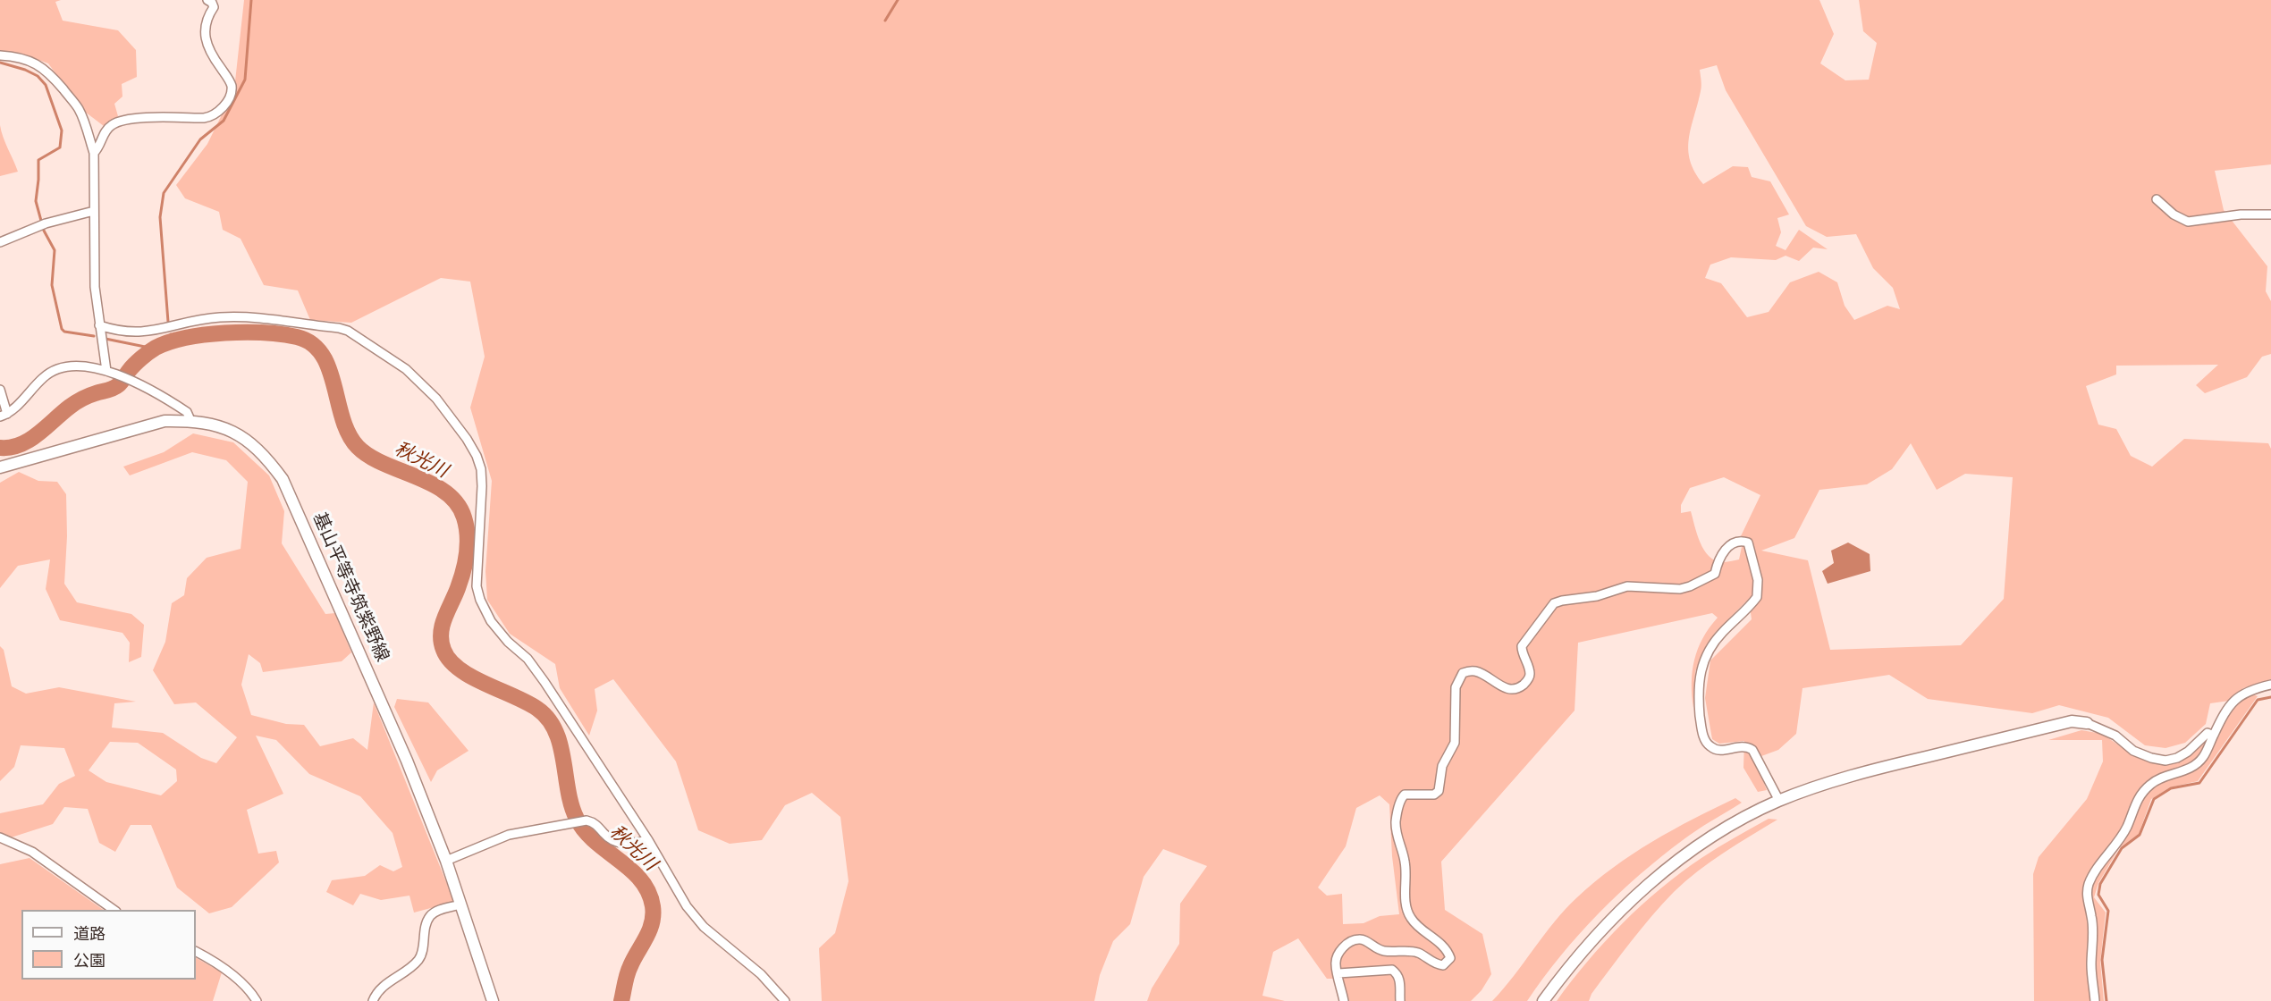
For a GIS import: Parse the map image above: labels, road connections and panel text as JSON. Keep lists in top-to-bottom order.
{
  "streets": {
    "main road": ["基山平等寺筑紫野線"]
  },
  "water": ["秋光川"],
  "legend": ["道路", "公園"]
}
